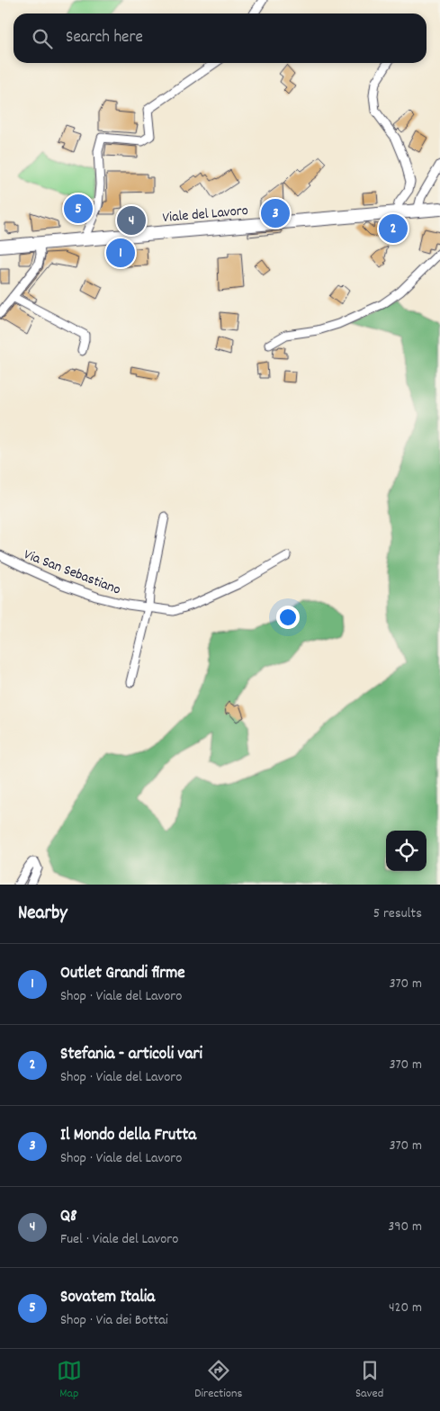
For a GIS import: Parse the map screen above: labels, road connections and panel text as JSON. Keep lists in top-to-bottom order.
{
  "streets": {
    "main road": ["Viale del Lavoro"],
    "street": ["Via San Sebastiano"]
  },
  "page": {
    "search": "Search here",
    "pins": [
      "5",
      "3",
      "4",
      "2",
      "1"
    ],
    "heading": ["Nearby", "5 results"],
    "list": [
      {
        "mark": "1",
        "name": "Outlet Grandi firme",
        "note": "Shop · Viale del Lavoro",
        "value": "370 m"
      },
      {
        "mark": "2",
        "name": "Stefania - articoli vari",
        "note": "Shop · Viale del Lavoro",
        "value": "370 m"
      },
      {
        "mark": "3",
        "name": "Il Mondo della Frutta",
        "note": "Shop · Viale del Lavoro",
        "value": "370 m"
      },
      {
        "mark": "4",
        "name": "Q8",
        "note": "Fuel · Viale del Lavoro",
        "value": "390 m"
      },
      {
        "mark": "5",
        "name": "Sovatem Italia",
        "note": "Shop · Via dei Bottai",
        "value": "420 m"
      }
    ],
    "nav": ["Map", "Directions", "Saved"]
  }
}
